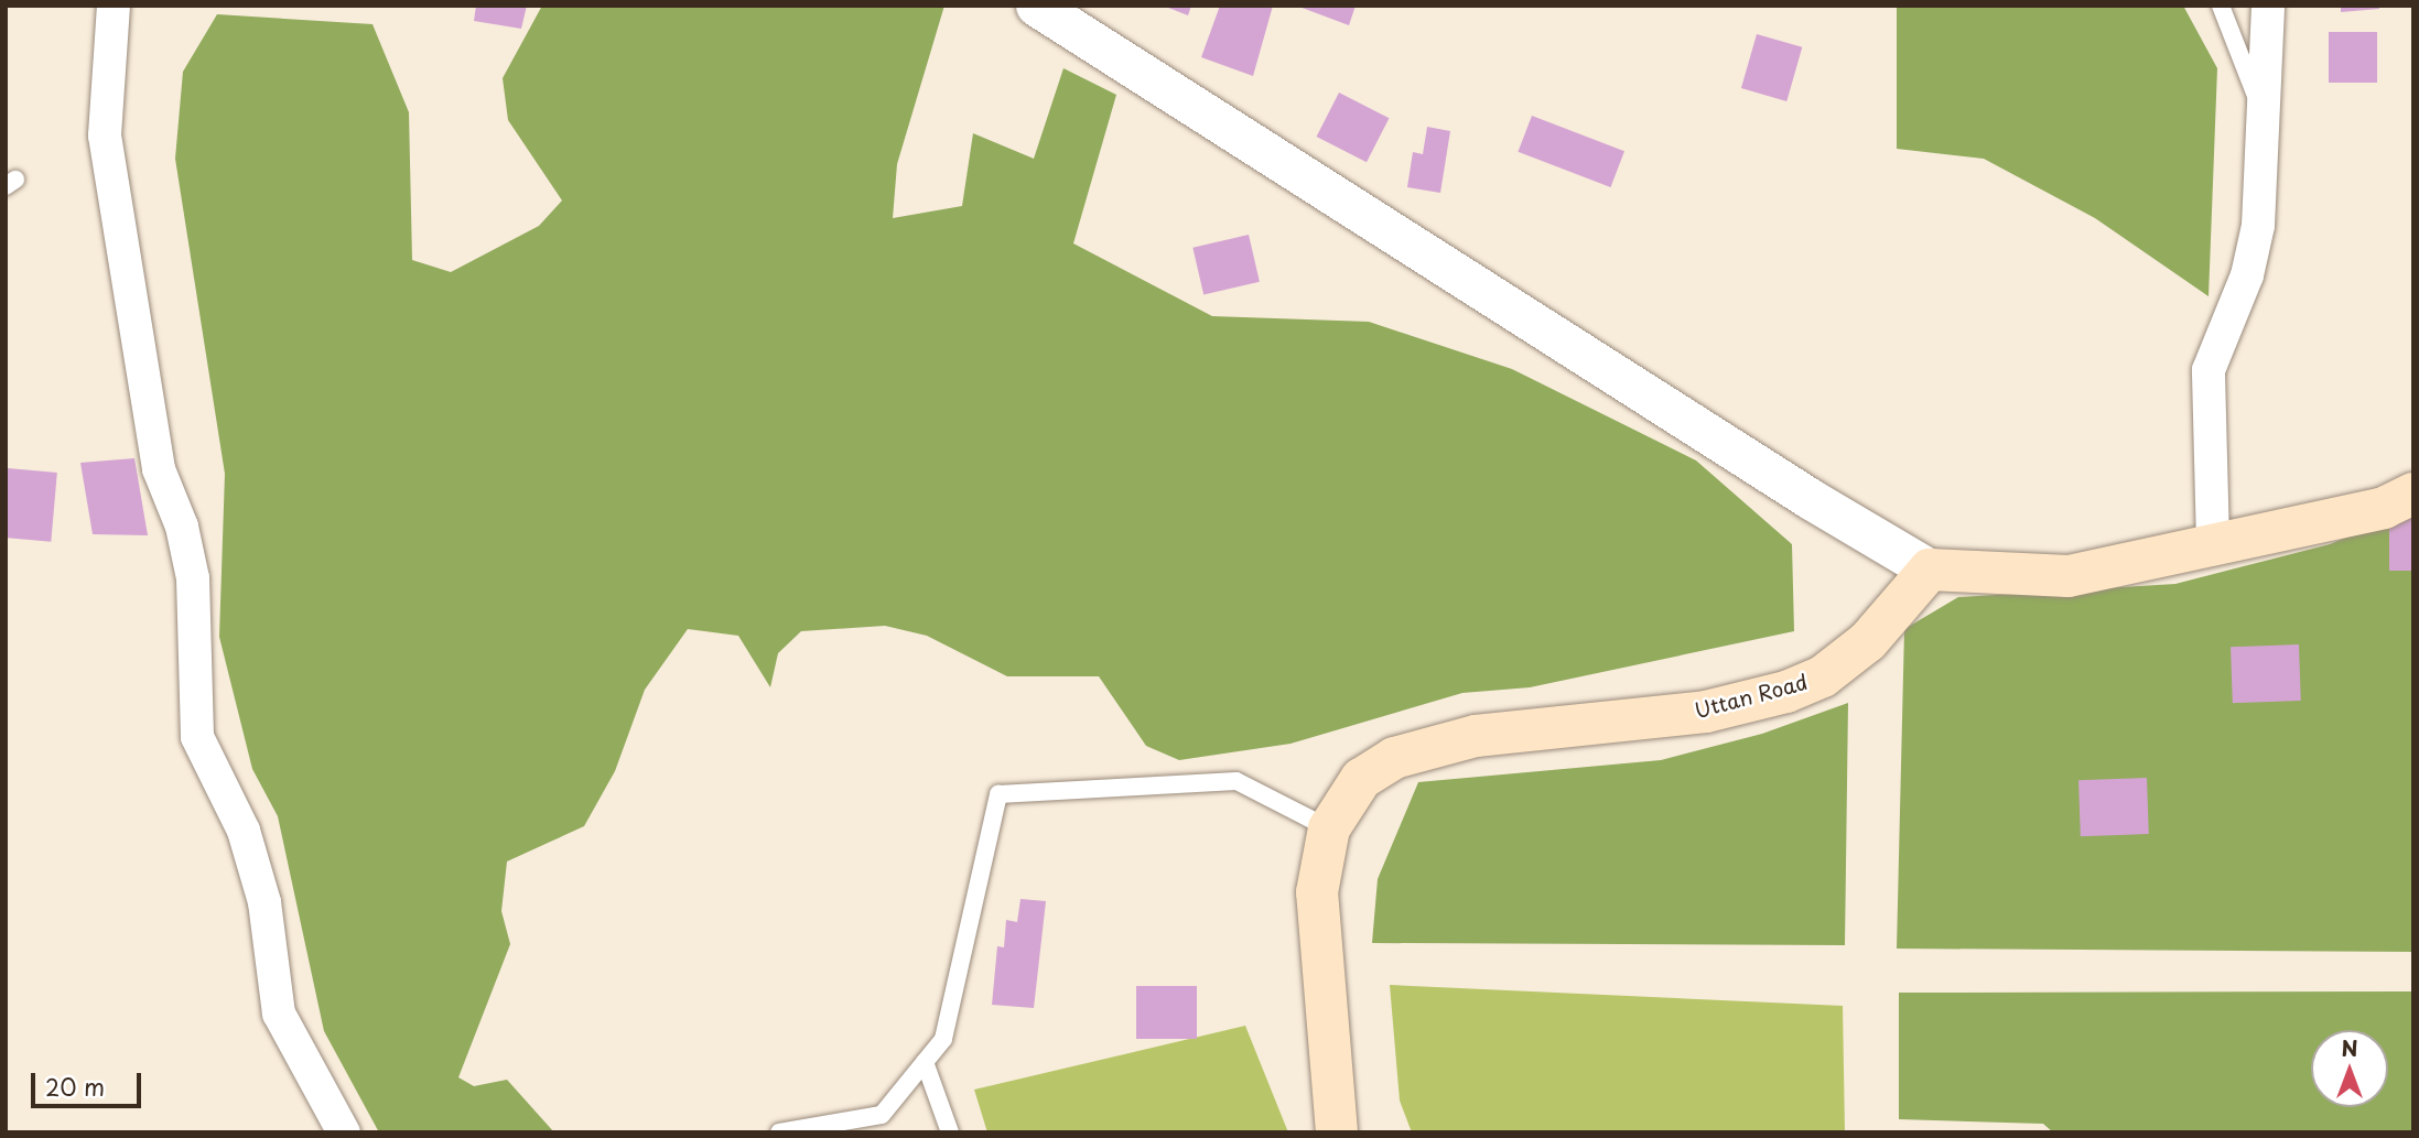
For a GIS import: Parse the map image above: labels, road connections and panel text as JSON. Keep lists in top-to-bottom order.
{
  "streets": {
    "main road": ["Uttan Road"]
  },
  "scale_bar": "20 m",
  "north": "top"
}
